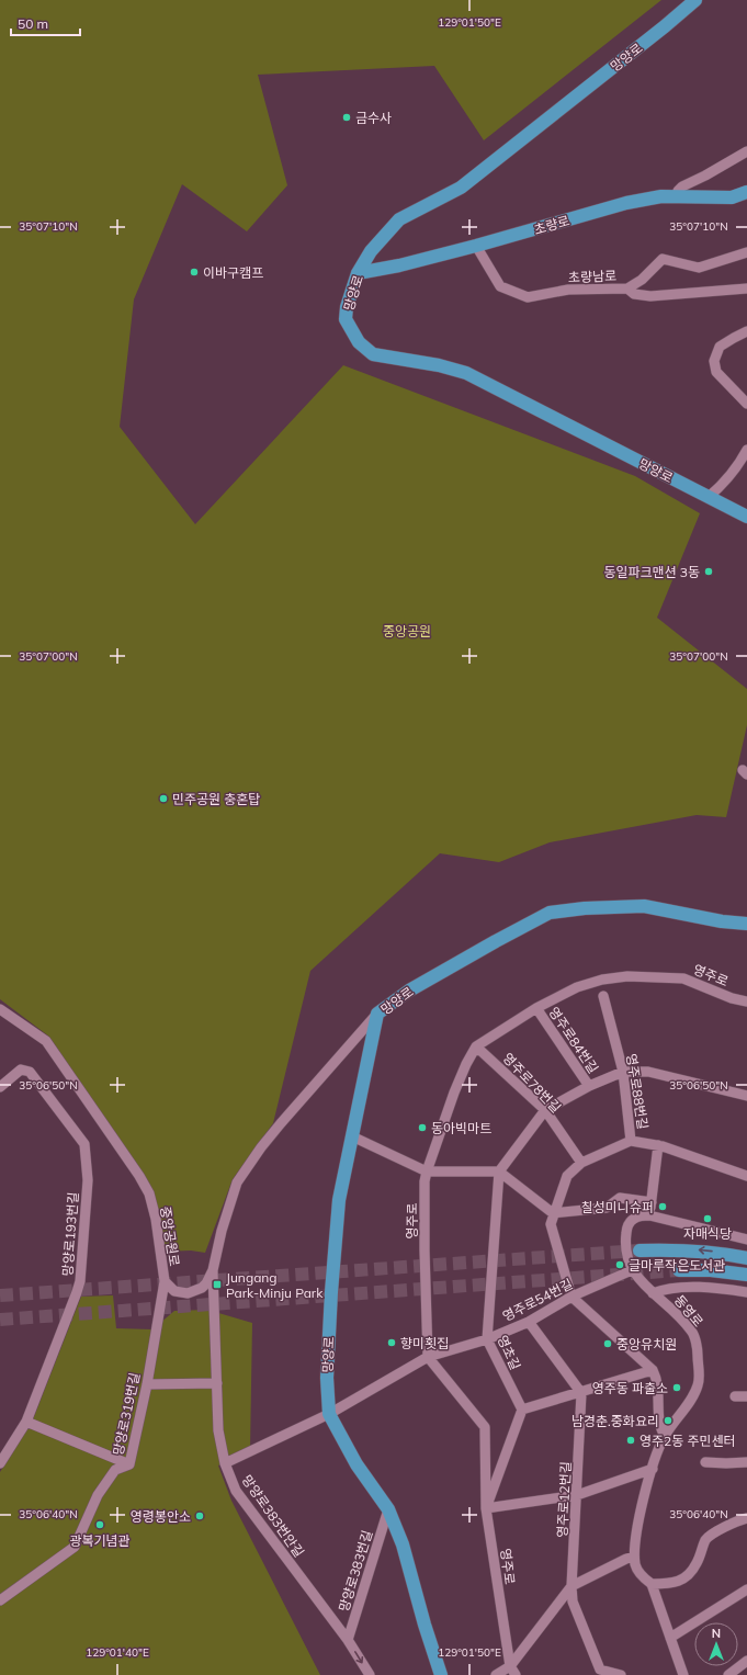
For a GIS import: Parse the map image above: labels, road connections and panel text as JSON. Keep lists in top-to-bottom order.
{
  "streets": {
    "main road": ["망양로", "초량로"],
    "street": [
      "초량남로",
      "영주로",
      "영주로84번길",
      "영주로78번길",
      "영주로88번길",
      "망양로193번길",
      "중앙공원로",
      "영주로54번길",
      "동영로",
      "영초길",
      "망양로319번길",
      "영주로12번길",
      "망양로383번안길",
      "망양로383번길"
    ]
  },
  "crossings": [
    ["망양로", "초량로"],
    ["망양로", "중앙공원로"],
    ["망양로", "영주로54번길"],
    ["망양로", "망양로383번길"],
    ["초량로", "초량남로"],
    ["영주로", "영주로84번길"],
    ["영주로", "영주로78번길"],
    ["영주로", "영주로54번길"],
    ["중앙공원로", "망양로319번길"],
    ["중앙공원로", "망양로383번안길"],
    ["영주로54번길", "동영로"],
    ["영주로54번길", "영초길"],
    ["망양로383번안길", "망양로383번길"]
  ],
  "parks": ["중앙공원"],
  "places": {
    "other": [
      "금수사",
      "이바구캠프",
      "동일파크맨션 3동",
      "민주공원 충혼탑",
      "동아빅마트",
      "칠성미니슈퍼",
      "자매식당",
      "글마루작은도서관",
      "향미횟집",
      "중앙유치원",
      "영주동 파출소",
      "남경춘.중화요리",
      "영주2동 주민센터",
      "영령봉안소",
      "광복기념관"
    ],
    "transit": ["Jungang Park-Minju Park"]
  },
  "scale_bar": "50 m",
  "north": "top",
  "coordinates": [
    "129°01'50\"E",
    "35°07'10\"N",
    "35°07'00\"N",
    "35°06'50\"N",
    "35°06'40\"N",
    "129°01'40\"E"
  ]
}
